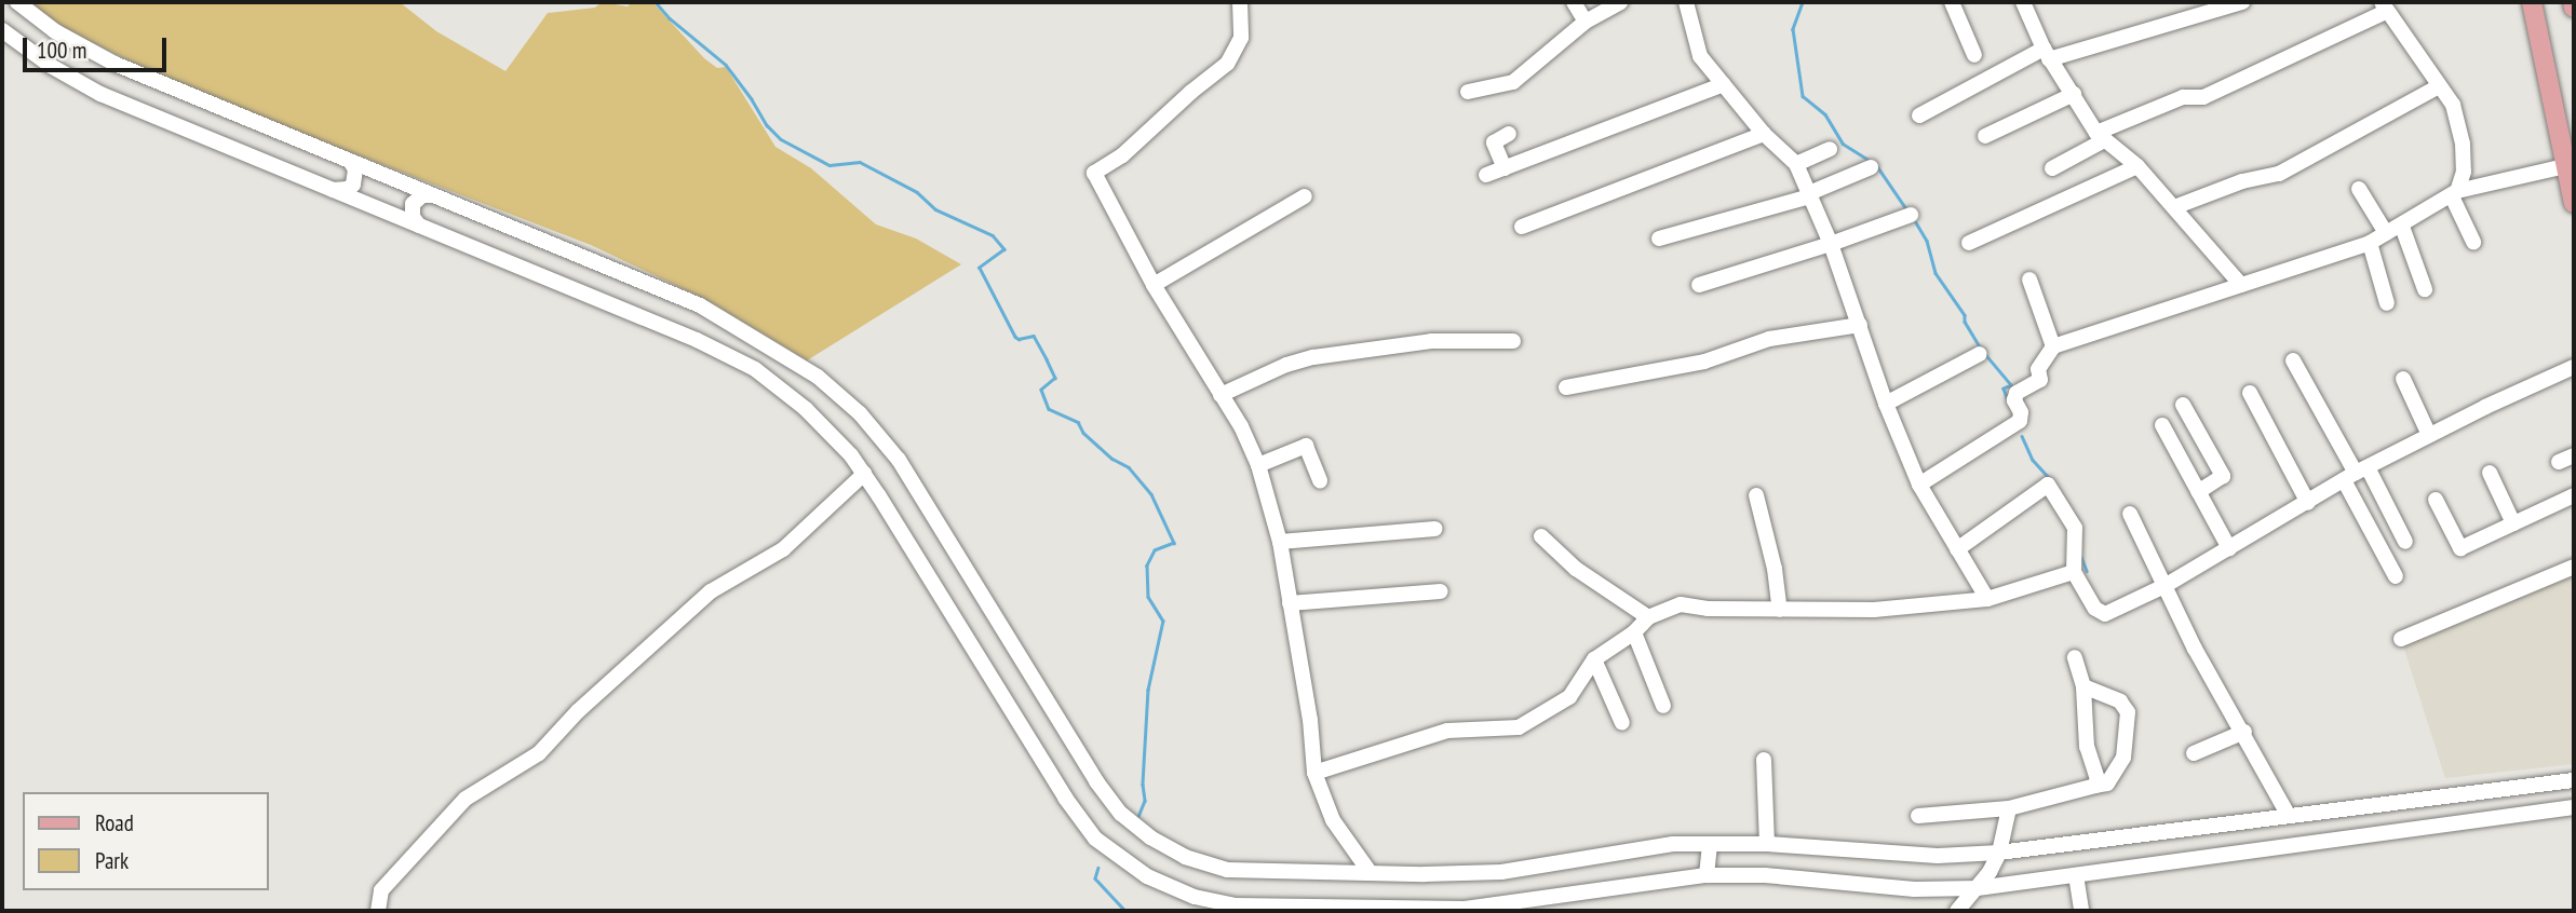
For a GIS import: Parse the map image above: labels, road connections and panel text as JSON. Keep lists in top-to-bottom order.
{
  "legend": ["Road", "Park"],
  "scale_bar": "100 m"
}
